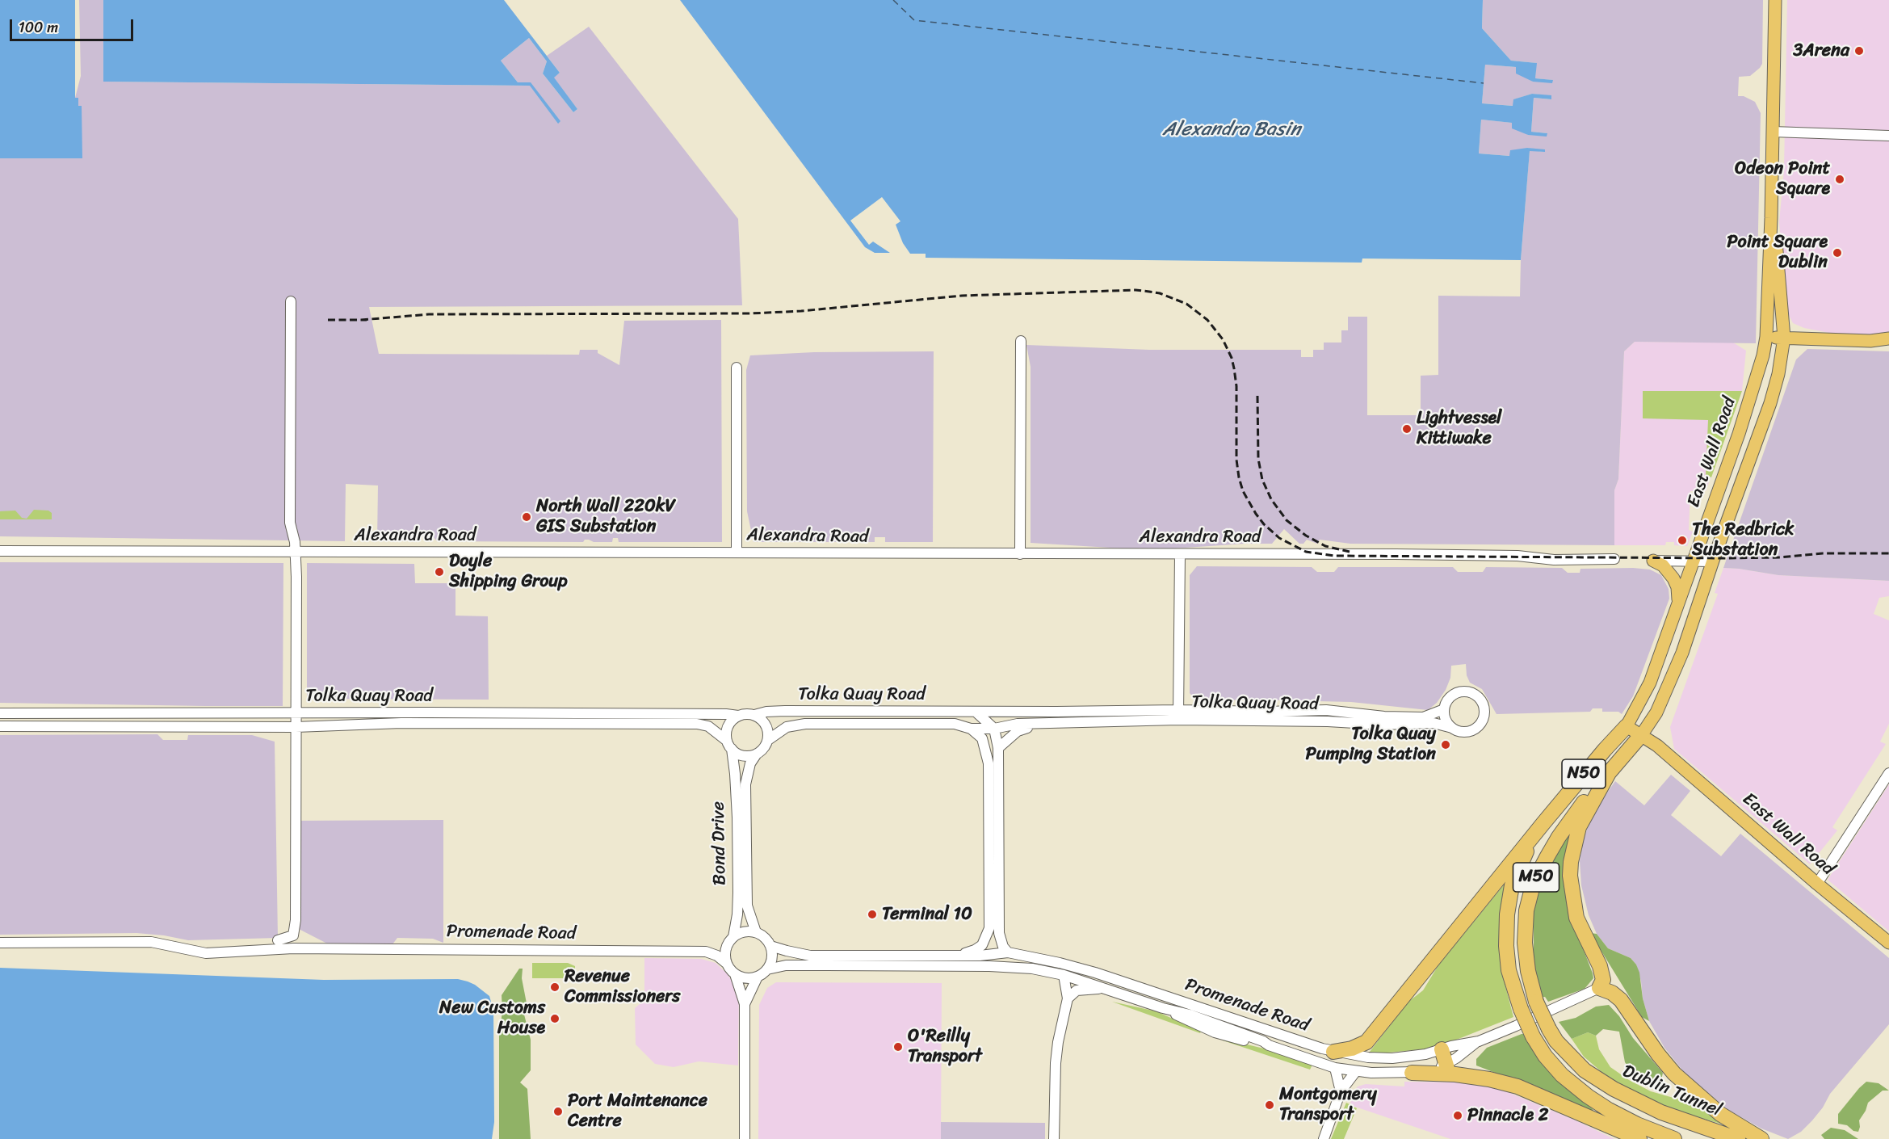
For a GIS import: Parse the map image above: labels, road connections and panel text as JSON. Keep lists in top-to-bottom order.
{
  "streets": {
    "highway": ["N50", "M50", "Dublin Tunnel"],
    "main road": ["East Wall Road"],
    "street": [
      "Alexandra Road",
      "Tolka Quay Road",
      "Bond Drive",
      "Promenade Road"
    ]
  },
  "crossings": [
    ["East Wall Road", "N50"],
    ["Tolka Quay Road", "Bond Drive"],
    ["N50", "M50"],
    ["N50", "Dublin Tunnel"],
    ["Bond Drive", "Promenade Road"]
  ],
  "water": ["Alexandra Basin"],
  "places": [
    "3Arena",
    "Odeon Point Square",
    "Point Square Dublin",
    "Lightvessel Kittiwake",
    "North Wall 220kV GIS Substation",
    "The Redbrick Substation",
    "Doyle Shipping Group",
    "Tolka Quay Pumping Station",
    "Terminal 10",
    "Revenue Commissioners",
    "New Customs House",
    "O'Reilly Transport",
    "Montgomery Transport",
    "Port Maintenance Centre",
    "Pinnacle 2"
  ],
  "scale_bar": "100 m"
}
